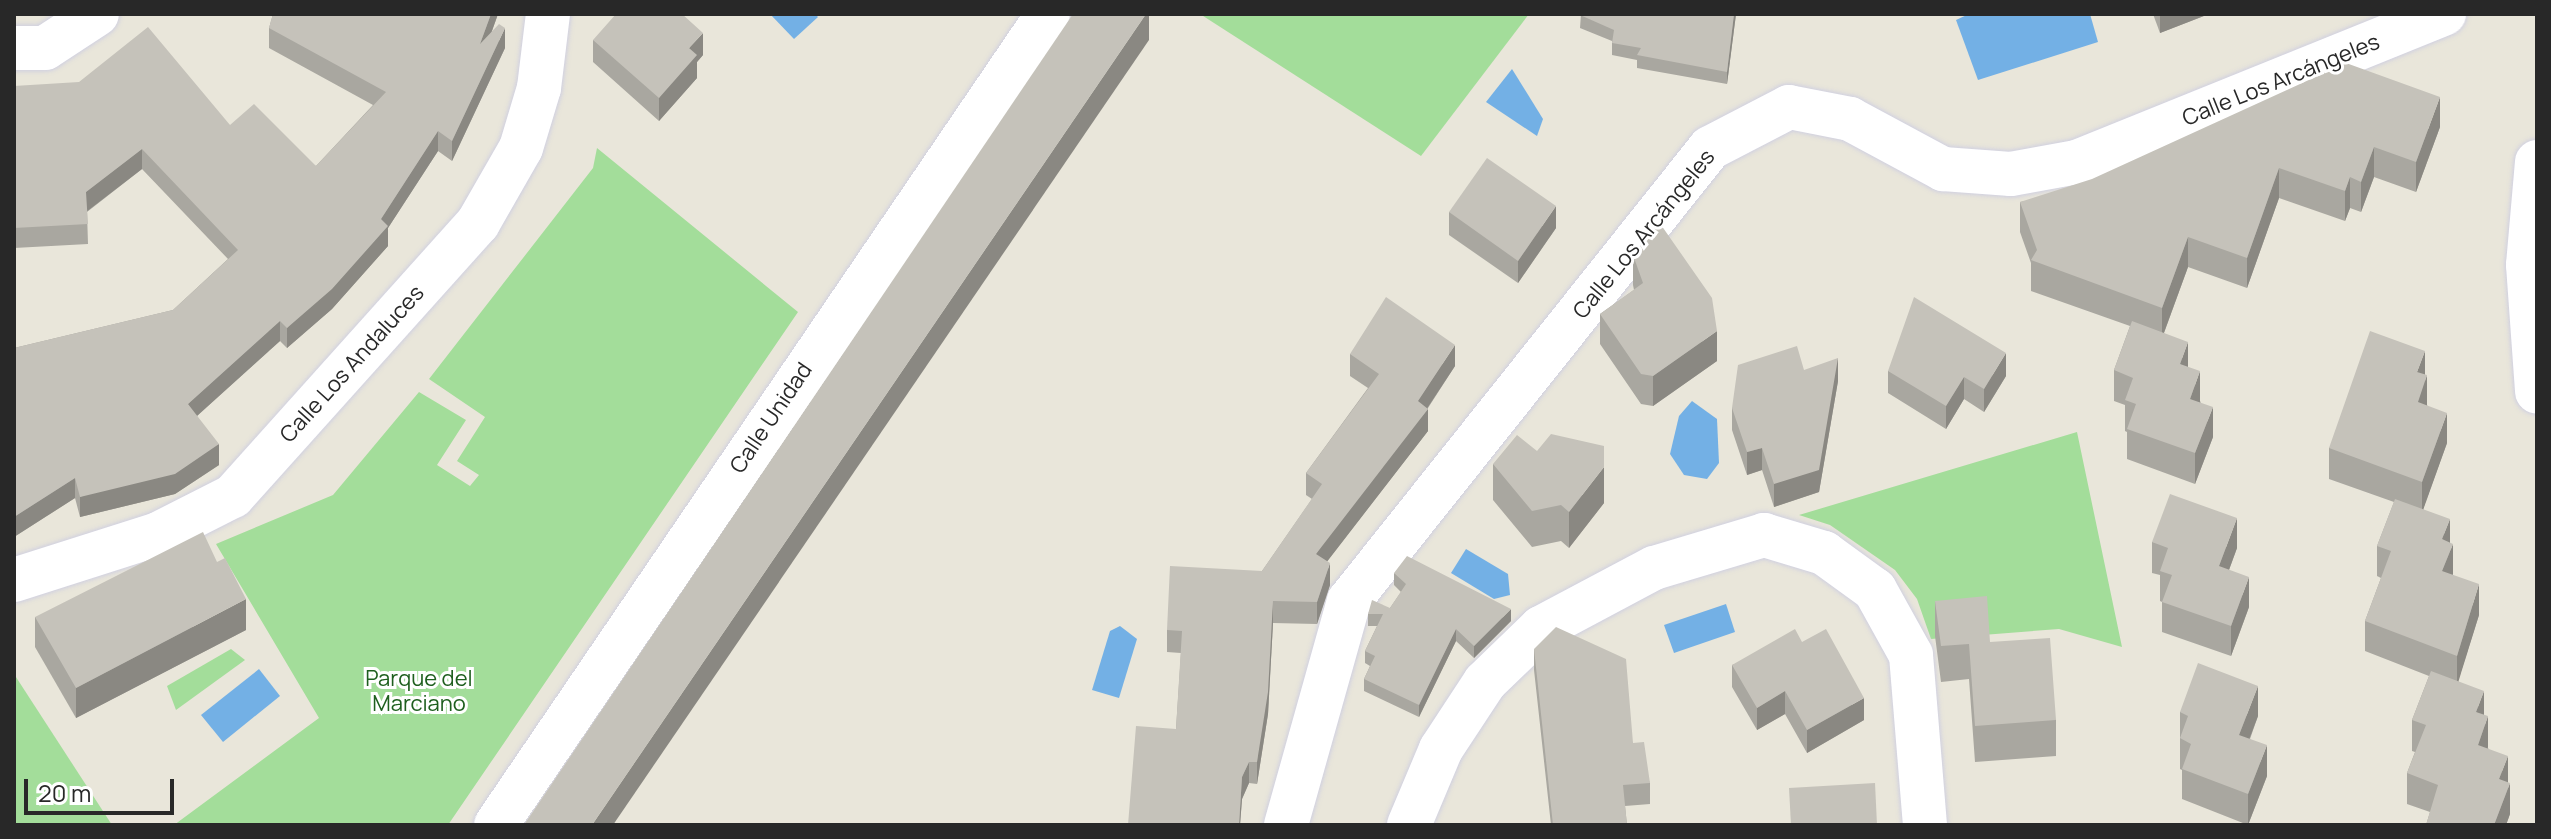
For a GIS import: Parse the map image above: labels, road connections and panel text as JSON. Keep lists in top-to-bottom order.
{
  "streets": {
    "street": ["Calle Los Arcángeles", "Calle Los Andaluces", "Calle Unidad"]
  },
  "parks": ["Parque del Marciano"],
  "scale_bar": "20 m"
}
